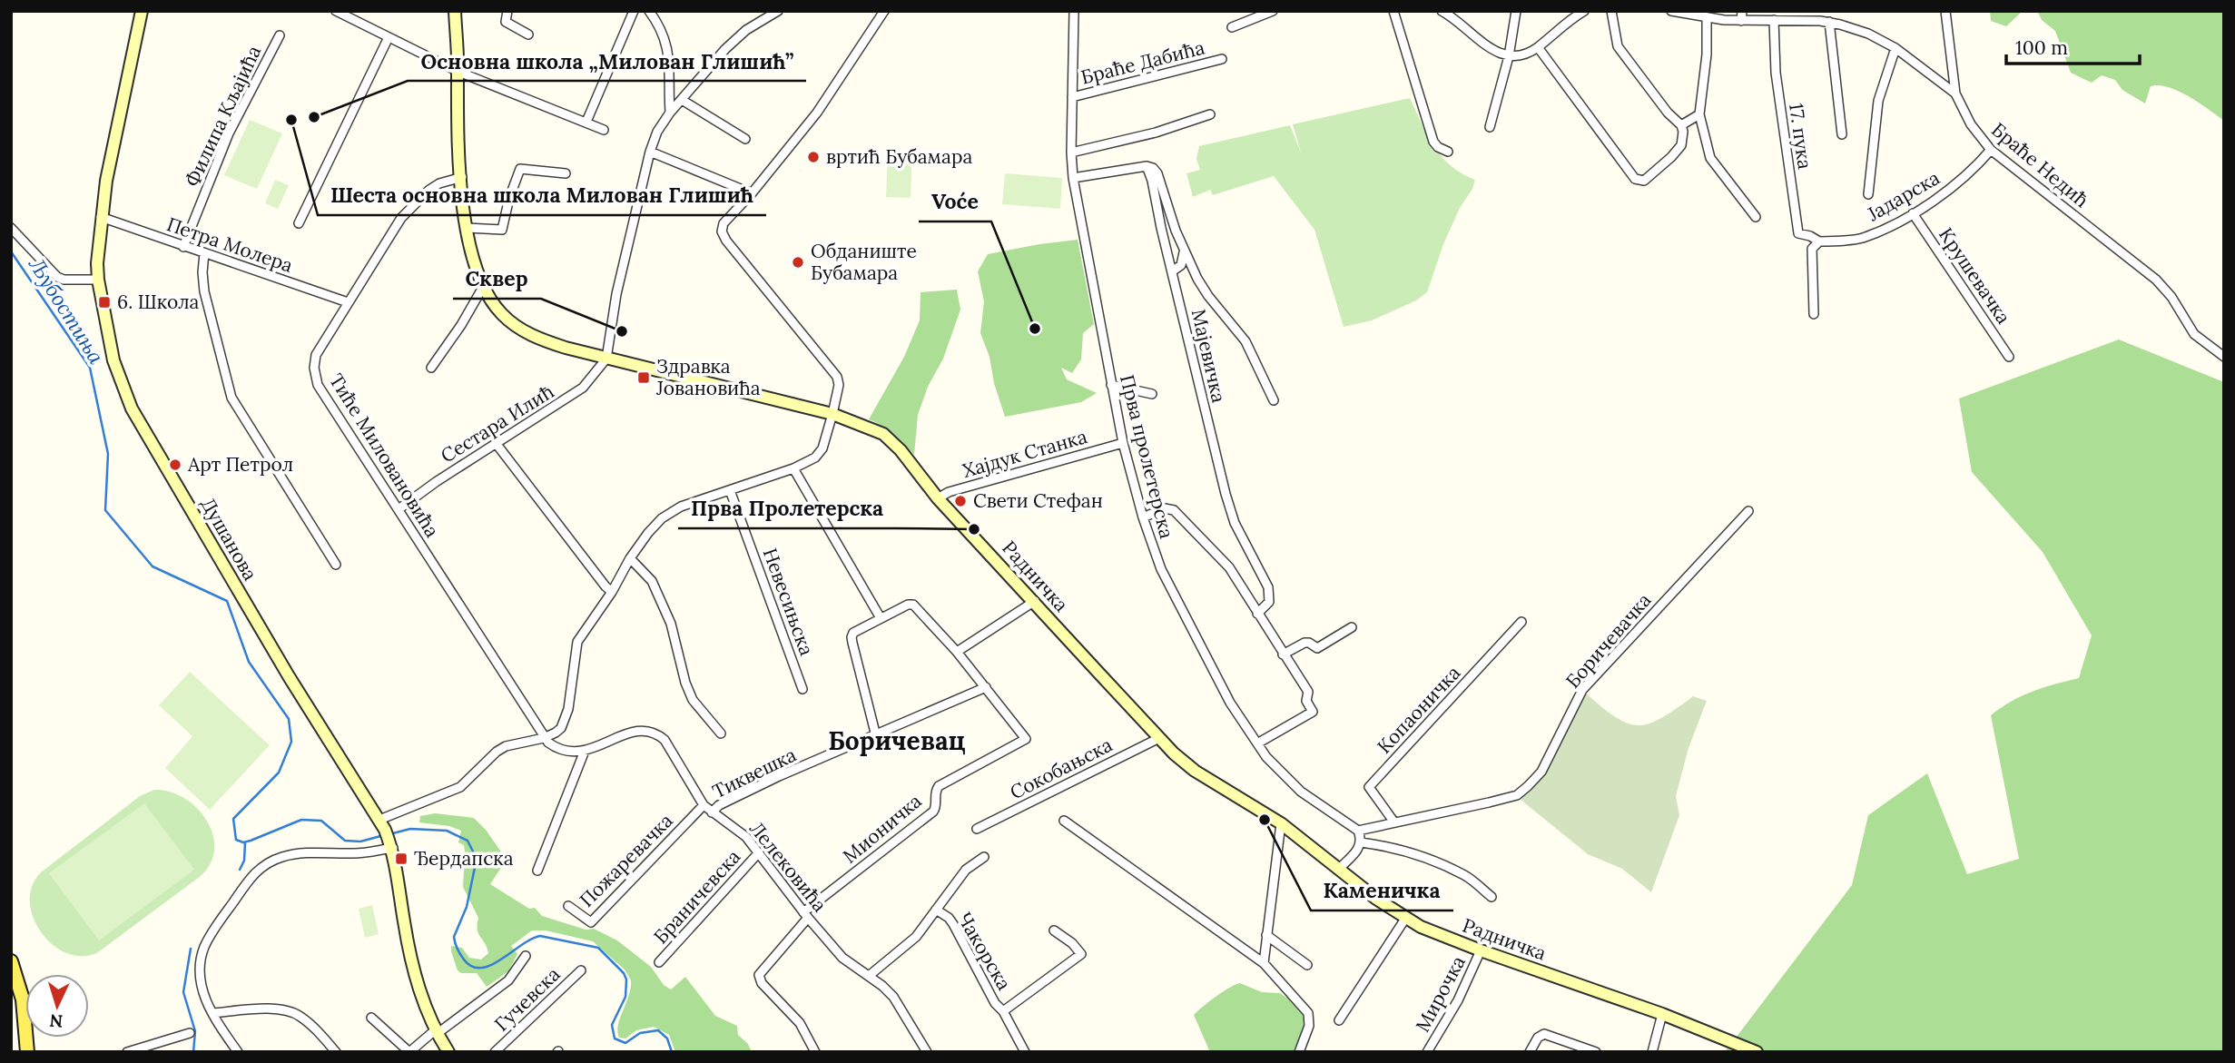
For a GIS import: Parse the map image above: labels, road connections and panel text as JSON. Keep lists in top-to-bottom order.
{
  "streets": {
    "street": [
      "Браће Дабића",
      "Филипа Кљајића",
      "17. пука",
      "Браће Недић",
      "Јадарска",
      "Петра Молера",
      "Крушевачка",
      "Мајевичка",
      "Сестара Илић",
      "Хајдук Станка",
      "Тиће Миловановића",
      "Прва пролетерска",
      "Душанова",
      "Радничка",
      "Невесињска",
      "Боричевачка",
      "Копаоничка",
      "Сокобањска",
      "Тиквешка",
      "Мионичка",
      "Пожаревачка",
      "Лелековића",
      "Браничевска",
      "Чакорска",
      "Мирочка",
      "Гучевска"
    ]
  },
  "crossings": [
    ["Браће Дабића", "Прва пролетерска"],
    ["Филипа Кљајића", "Петра Молера"],
    ["17. пука", "Браће Недић"],
    ["17. пука", "Јадарска"],
    ["Браће Недић", "Јадарска"],
    ["Јадарска", "Крушевачка"],
    ["Петра Молера", "Тиће Миловановића"],
    ["Петра Молера", "Душанова"],
    ["Сестара Илић", "Тиће Миловановића"],
    ["Сестара Илић", "Радничка"],
    ["Хајдук Станка", "Прва пролетерска"],
    ["Хајдук Станка", "Радничка"],
    ["Тиће Миловановића", "Радничка"],
    ["Тиће Миловановића", "Лелековића"],
    ["Прва пролетерска", "Боричевачка"],
    ["Радничка", "Сокобањска"],
    ["Радничка", "Мирочка"],
    ["Боричевачка", "Копаоничка"],
    ["Тиквешка", "Мионичка"],
    ["Тиквешка", "Лелековића"],
    ["Мионичка", "Лелековића"],
    ["Пожаревачка", "Лелековића"],
    ["Лелековића", "Браничевска"],
    ["Лелековића", "Чакорска"]
  ],
  "districts": ["Боричевац"],
  "water": ["Љубостиња"],
  "places": {
    "other": [
      "Основна школа „Милован Глишић”",
      "Шеста основна школа Милован Глишић",
      "вртић Бубамара",
      "Обданиште Бубамара",
      "Voće",
      "Сквер",
      "Арт Петрол",
      "Свети Стефан",
      "Прва Пролетерска",
      "Каменичка"
    ],
    "transit": ["6. Школа", "Здравка Јовановића", "Ђердапска"]
  },
  "scale_bar": "100 m",
  "north": "bottom"
}
